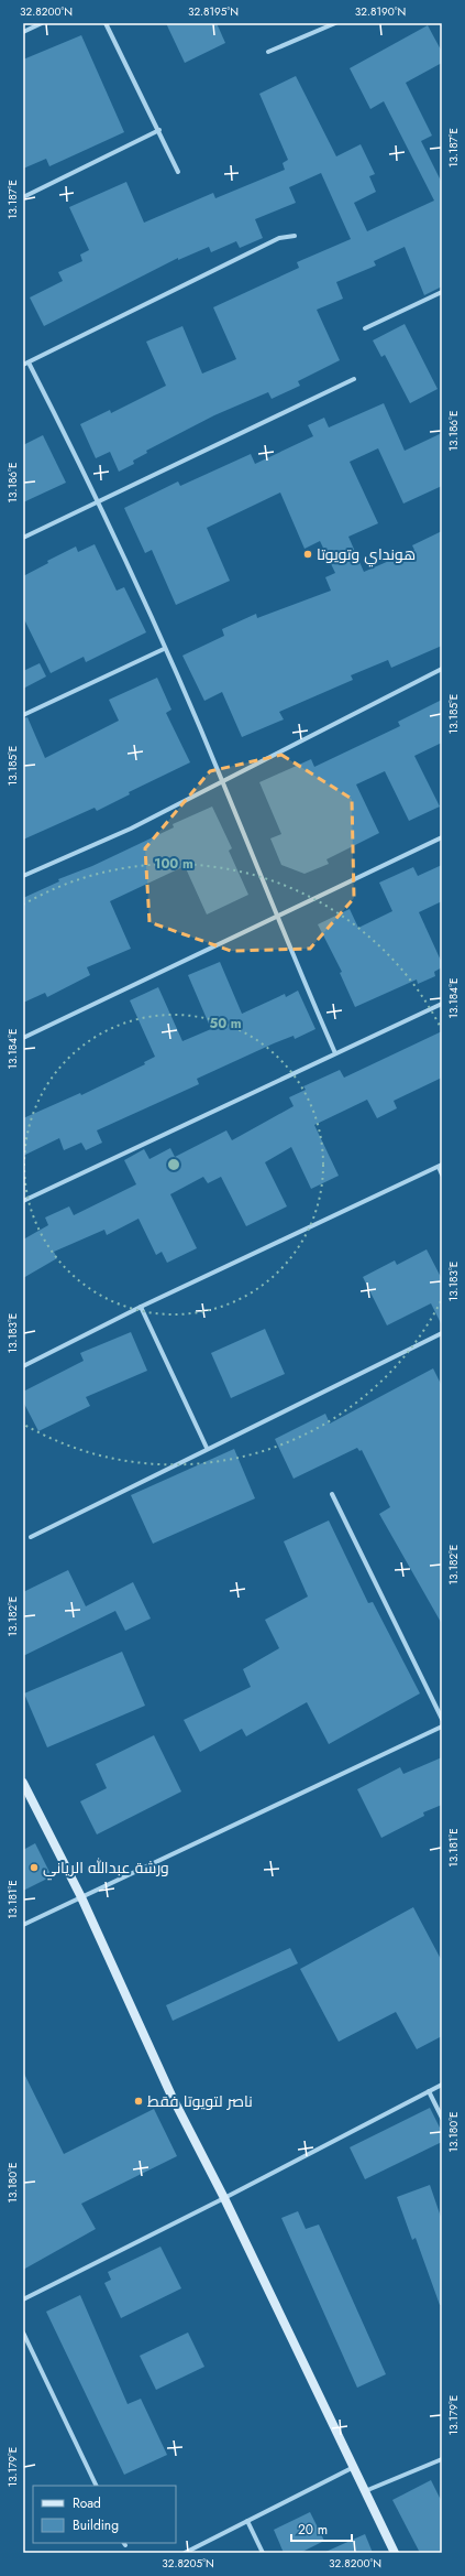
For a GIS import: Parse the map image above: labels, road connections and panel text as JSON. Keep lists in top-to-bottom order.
{
  "places": ["هونداي وتويوتا", "ورشة عبدالله الرياني", "ناصر لتويوتا فقط"],
  "legend": ["Road", "Building"],
  "scale_bar": "20 m",
  "coordinates": [
    "32.8200°N",
    "32.8195°N",
    "32.8190°N",
    "13.187°E",
    "13.186°E",
    "13.185°E",
    "13.184°E",
    "13.183°E",
    "13.182°E",
    "13.181°E",
    "13.180°E",
    "13.179°E",
    "32.8205°N"
  ],
  "rings": ["100 m", "50 m"]
}
